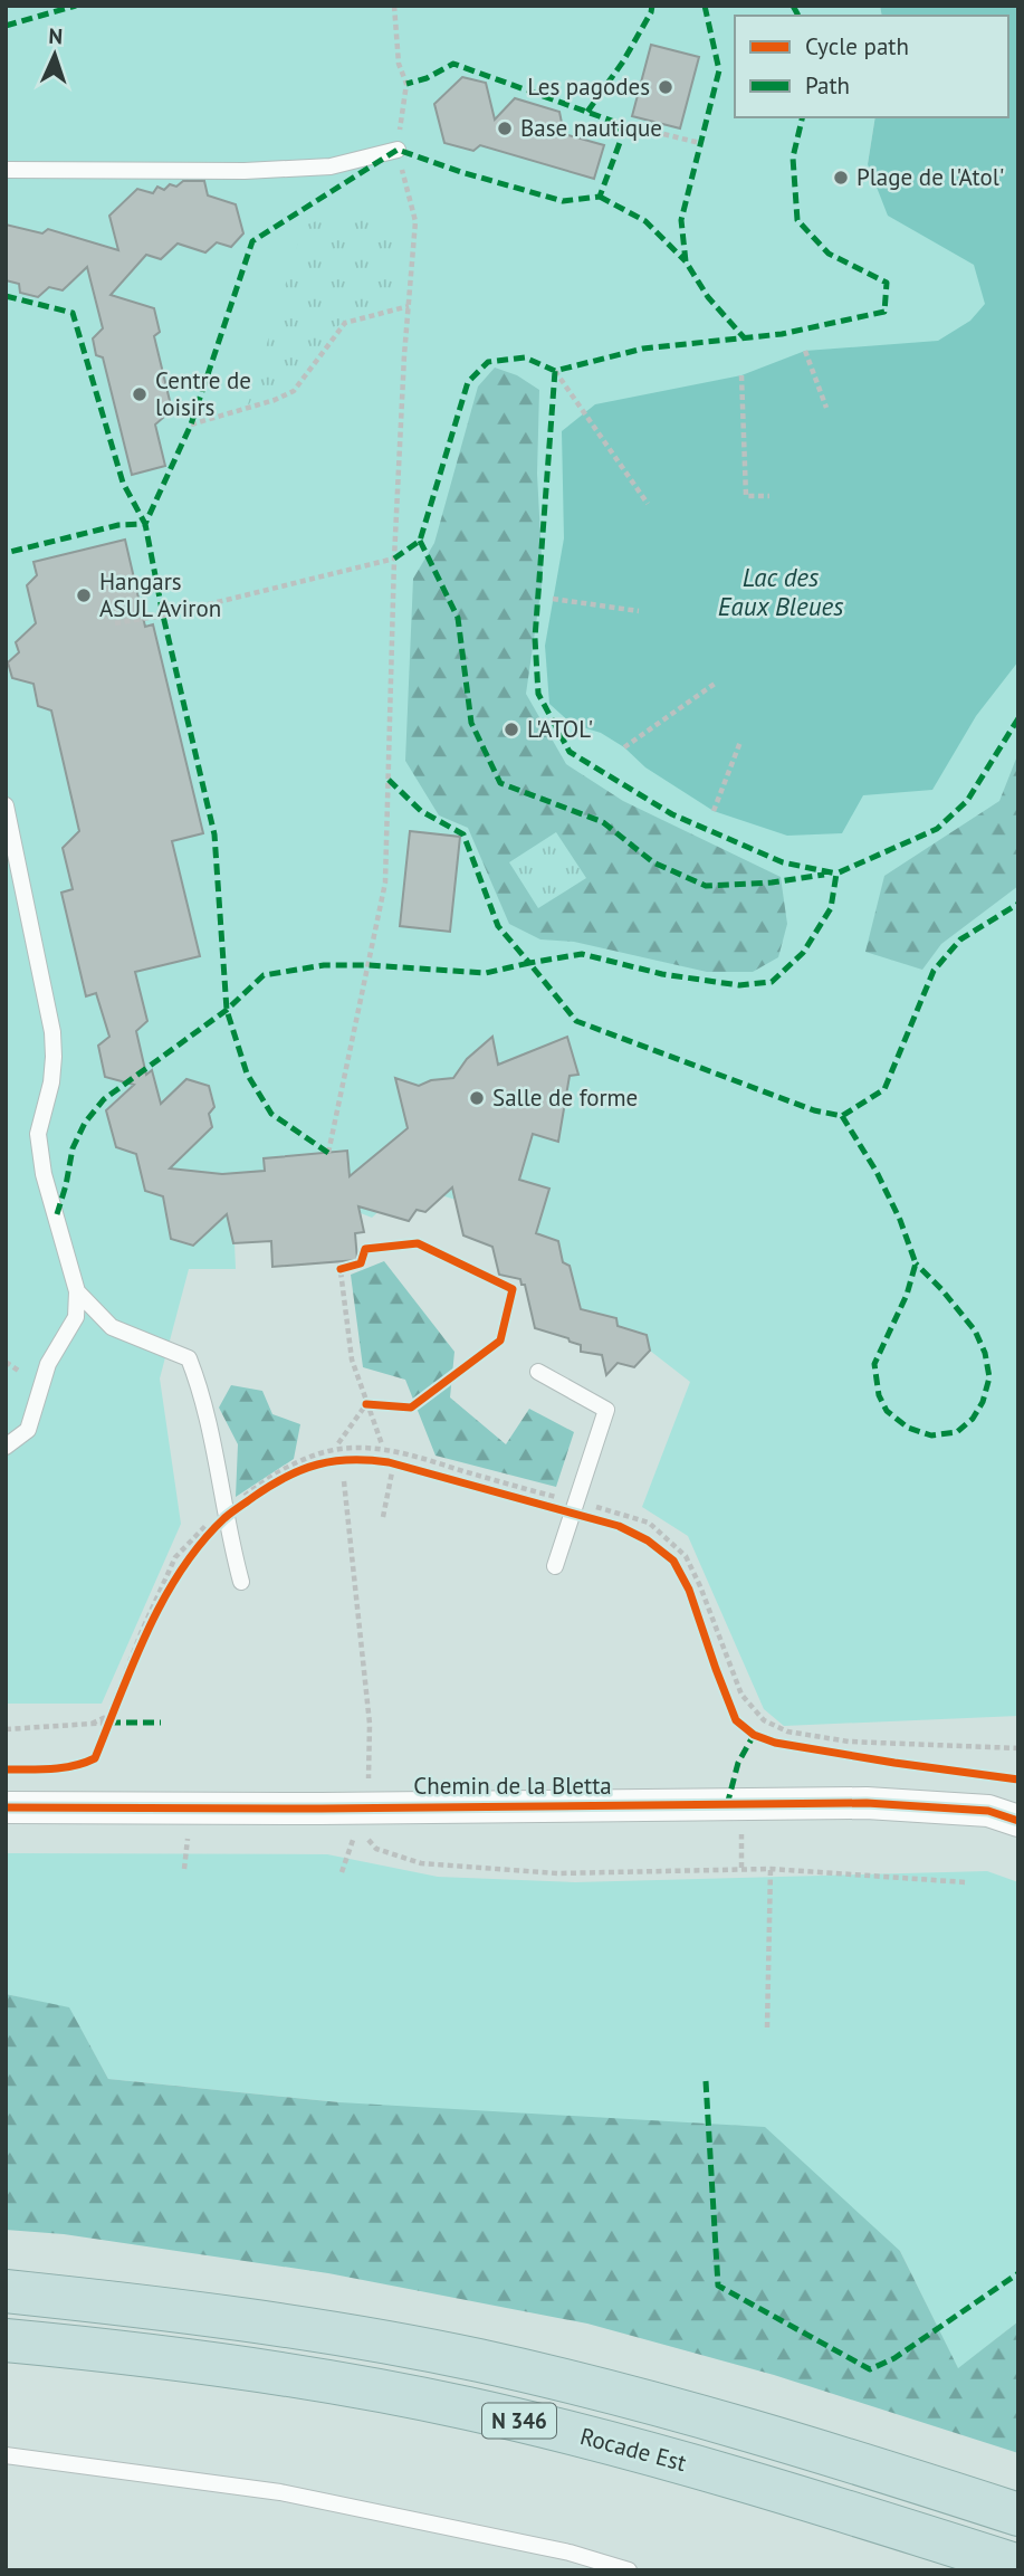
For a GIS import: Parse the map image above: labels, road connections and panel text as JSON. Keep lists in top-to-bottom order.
{
  "streets": {
    "highway": ["N 346", "Rocade Est"],
    "street": ["Chemin de la Bletta"]
  },
  "water": ["Lac des Eaux Bleues"],
  "places": [
    "Les pagodes",
    "Base nautique",
    "Plage de l'Atol'",
    "Centre de loisirs",
    "Hangars ASUL Aviron",
    "L'ATOL'",
    "Salle de forme"
  ],
  "legend": ["Cycle path", "Path"],
  "north": "top"
}
